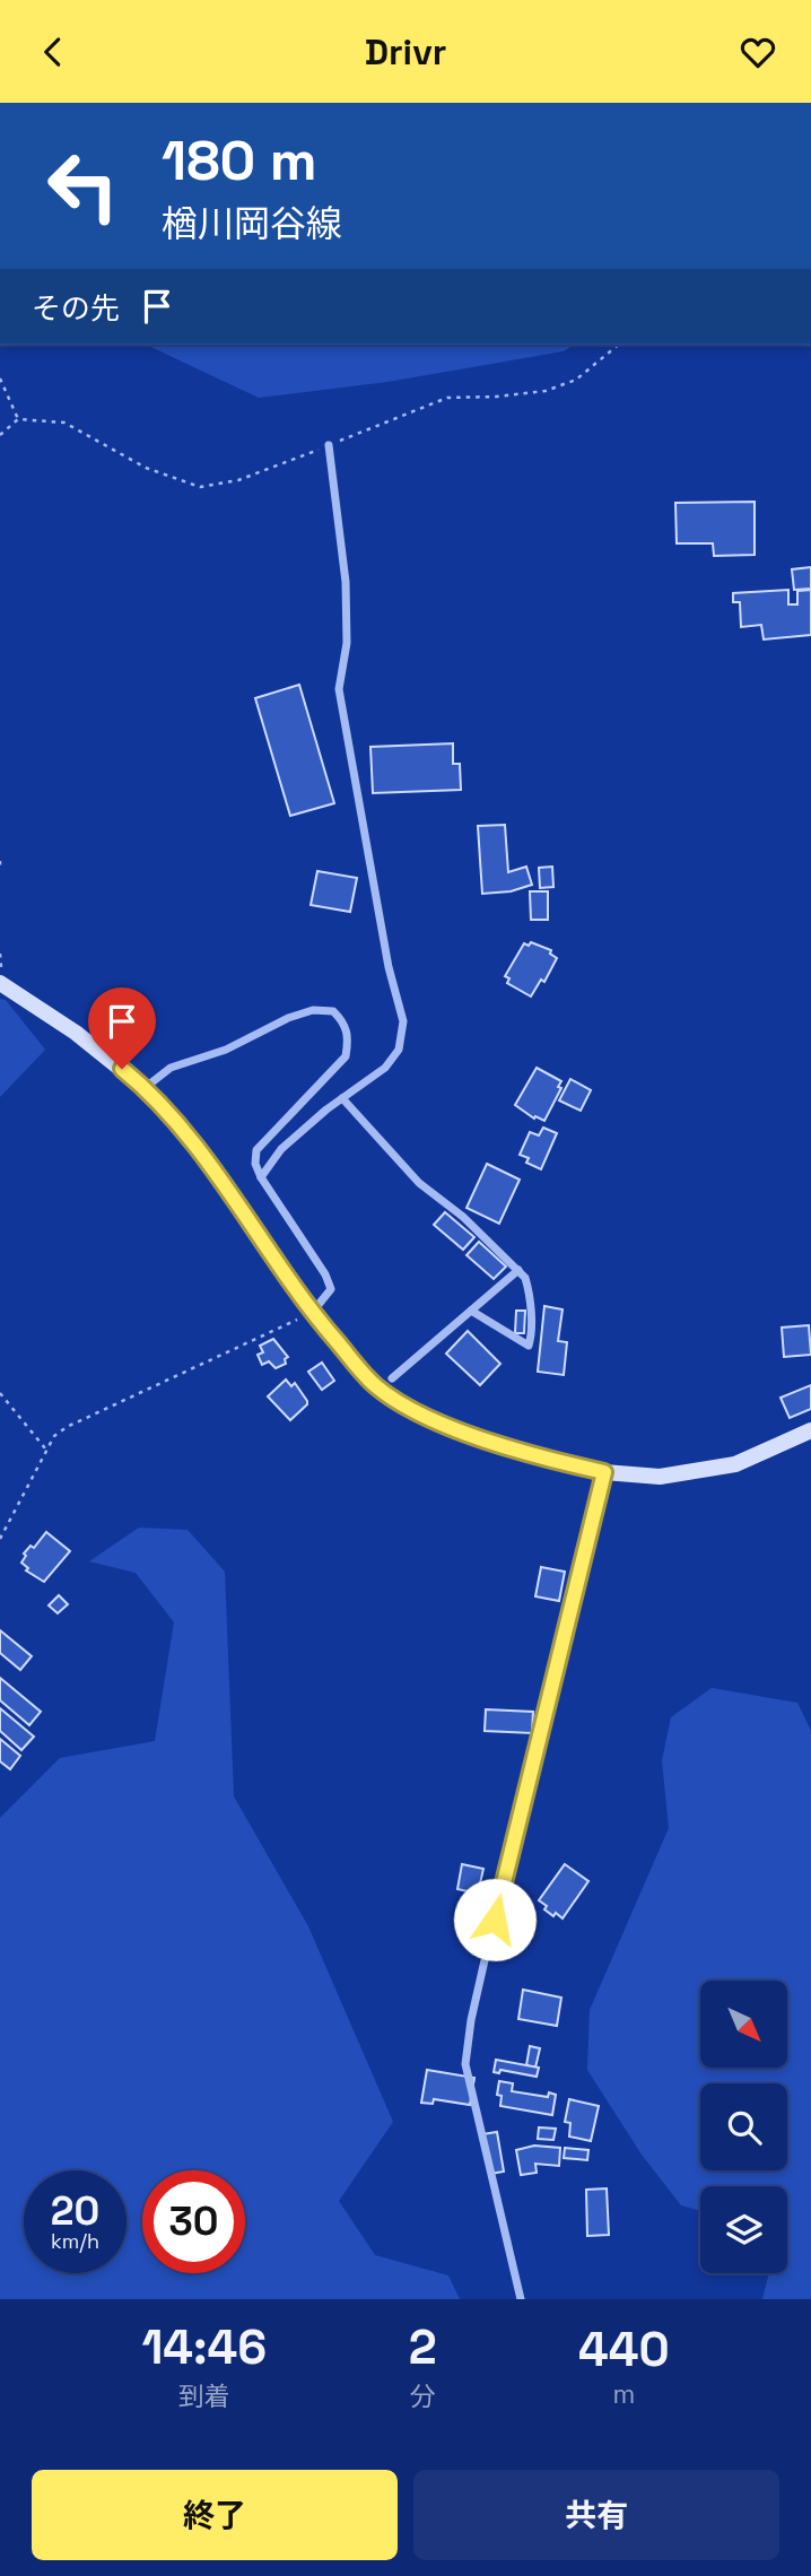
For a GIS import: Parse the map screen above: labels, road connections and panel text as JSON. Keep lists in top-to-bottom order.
{
  "north": "bottom right",
  "page": {
    "header": "Drivr",
    "turn": ["180 m", "楢川岡谷線"],
    "then": "その先",
    "speed": "20 km/h",
    "limit": "30",
    "eta": [
      "14:46",
      "到着",
      "2",
      "分",
      "440",
      "m"
    ],
    "buttons": ["終了", "共有"]
  }
}
